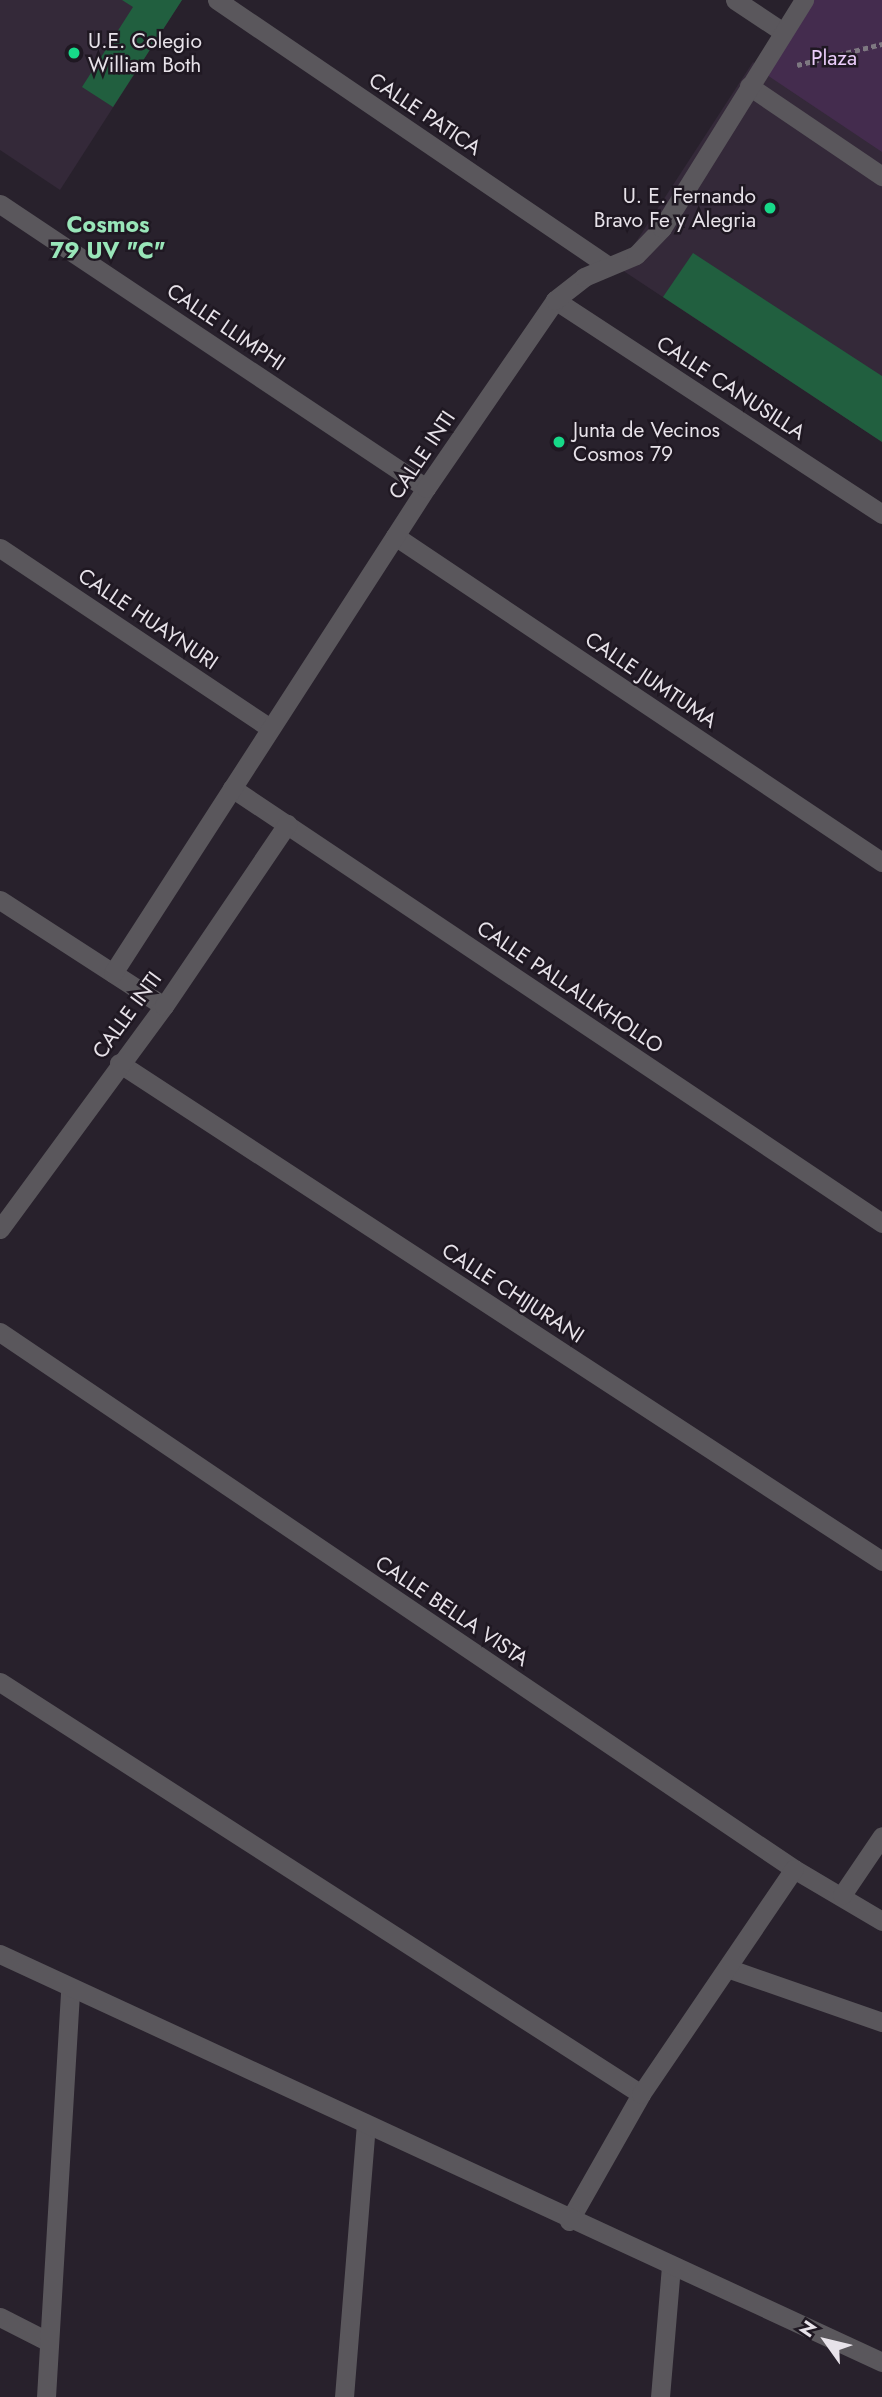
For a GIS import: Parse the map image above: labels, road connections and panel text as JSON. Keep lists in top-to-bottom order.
{
  "streets": {
    "street": [
      "CALLE PATICA",
      "CALLE LLIMPHI",
      "CALLE CANUSILLA",
      "CALLE INTI",
      "CALLE HUAYNURI",
      "CALLE JUMTUMA",
      "CALLE PALLALLKHOLLO",
      "CALLE CHIJURANI",
      "CALLE BELLA VISTA"
    ]
  },
  "crossings": [
    ["CALLE PATICA", "CALLE INTI"],
    ["CALLE LLIMPHI", "CALLE INTI"],
    ["CALLE CANUSILLA", "CALLE INTI"],
    ["CALLE INTI", "CALLE HUAYNURI"],
    ["CALLE INTI", "CALLE JUMTUMA"],
    ["CALLE INTI", "CALLE PALLALLKHOLLO"],
    ["CALLE INTI", "CALLE CHIJURANI"]
  ],
  "districts": ["Cosmos 79 UV \"C\""],
  "parks": ["Plaza"],
  "places": ["U.E. Colegio William Both", "U. E. Fernando Bravo Fe y Alegria", "Junta de Vecinos Cosmos 79"],
  "north": "top left"
}
